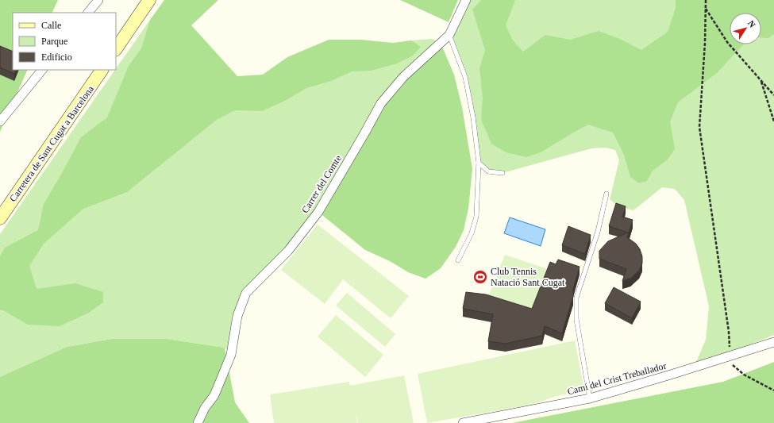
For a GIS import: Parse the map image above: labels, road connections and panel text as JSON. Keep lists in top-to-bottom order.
{
  "streets": {
    "main road": ["Carretera de Sant Cugat a Barcelona"],
    "street": ["Carrer del Comte", "Camí del Crist Treballador"]
  },
  "places": {
    "sports": ["Club Tennis Natació Sant Cugat"]
  },
  "legend": ["Calle", "Parque", "Edificio"],
  "north": "top right"
}
